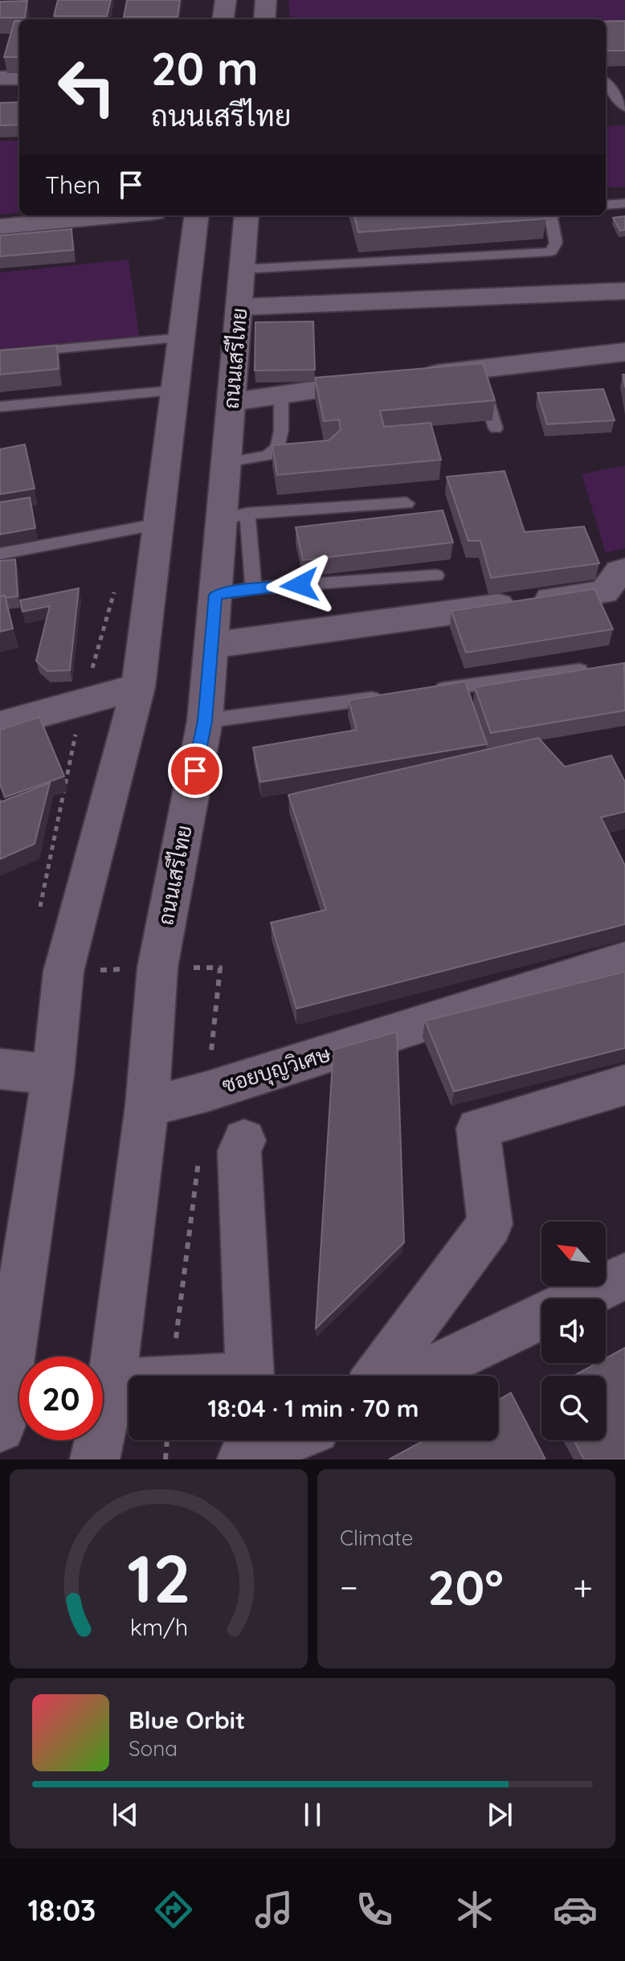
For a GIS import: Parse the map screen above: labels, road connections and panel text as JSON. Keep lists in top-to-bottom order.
{
  "streets": {
    "main road": ["ถนนเสรีไทย", "ซอยบุญวิเศษ"]
  },
  "crossings": [
    ["ถนนเสรีไทย", "ซอยบุญวิเศษ"]
  ],
  "north": "top left",
  "page": {
    "turn": ["20 m", "ถนนเสรีไทย"],
    "then": "Then",
    "limit": "20",
    "trip": "18:04 · 1 min · 70 m",
    "tile": "Climate",
    "heat": ["−", "20°", "+"],
    "song": ["Blue Orbit", "Sona"],
    "tabs": "18:03",
    "gauge": ["12", "km/h"]
  }
}
